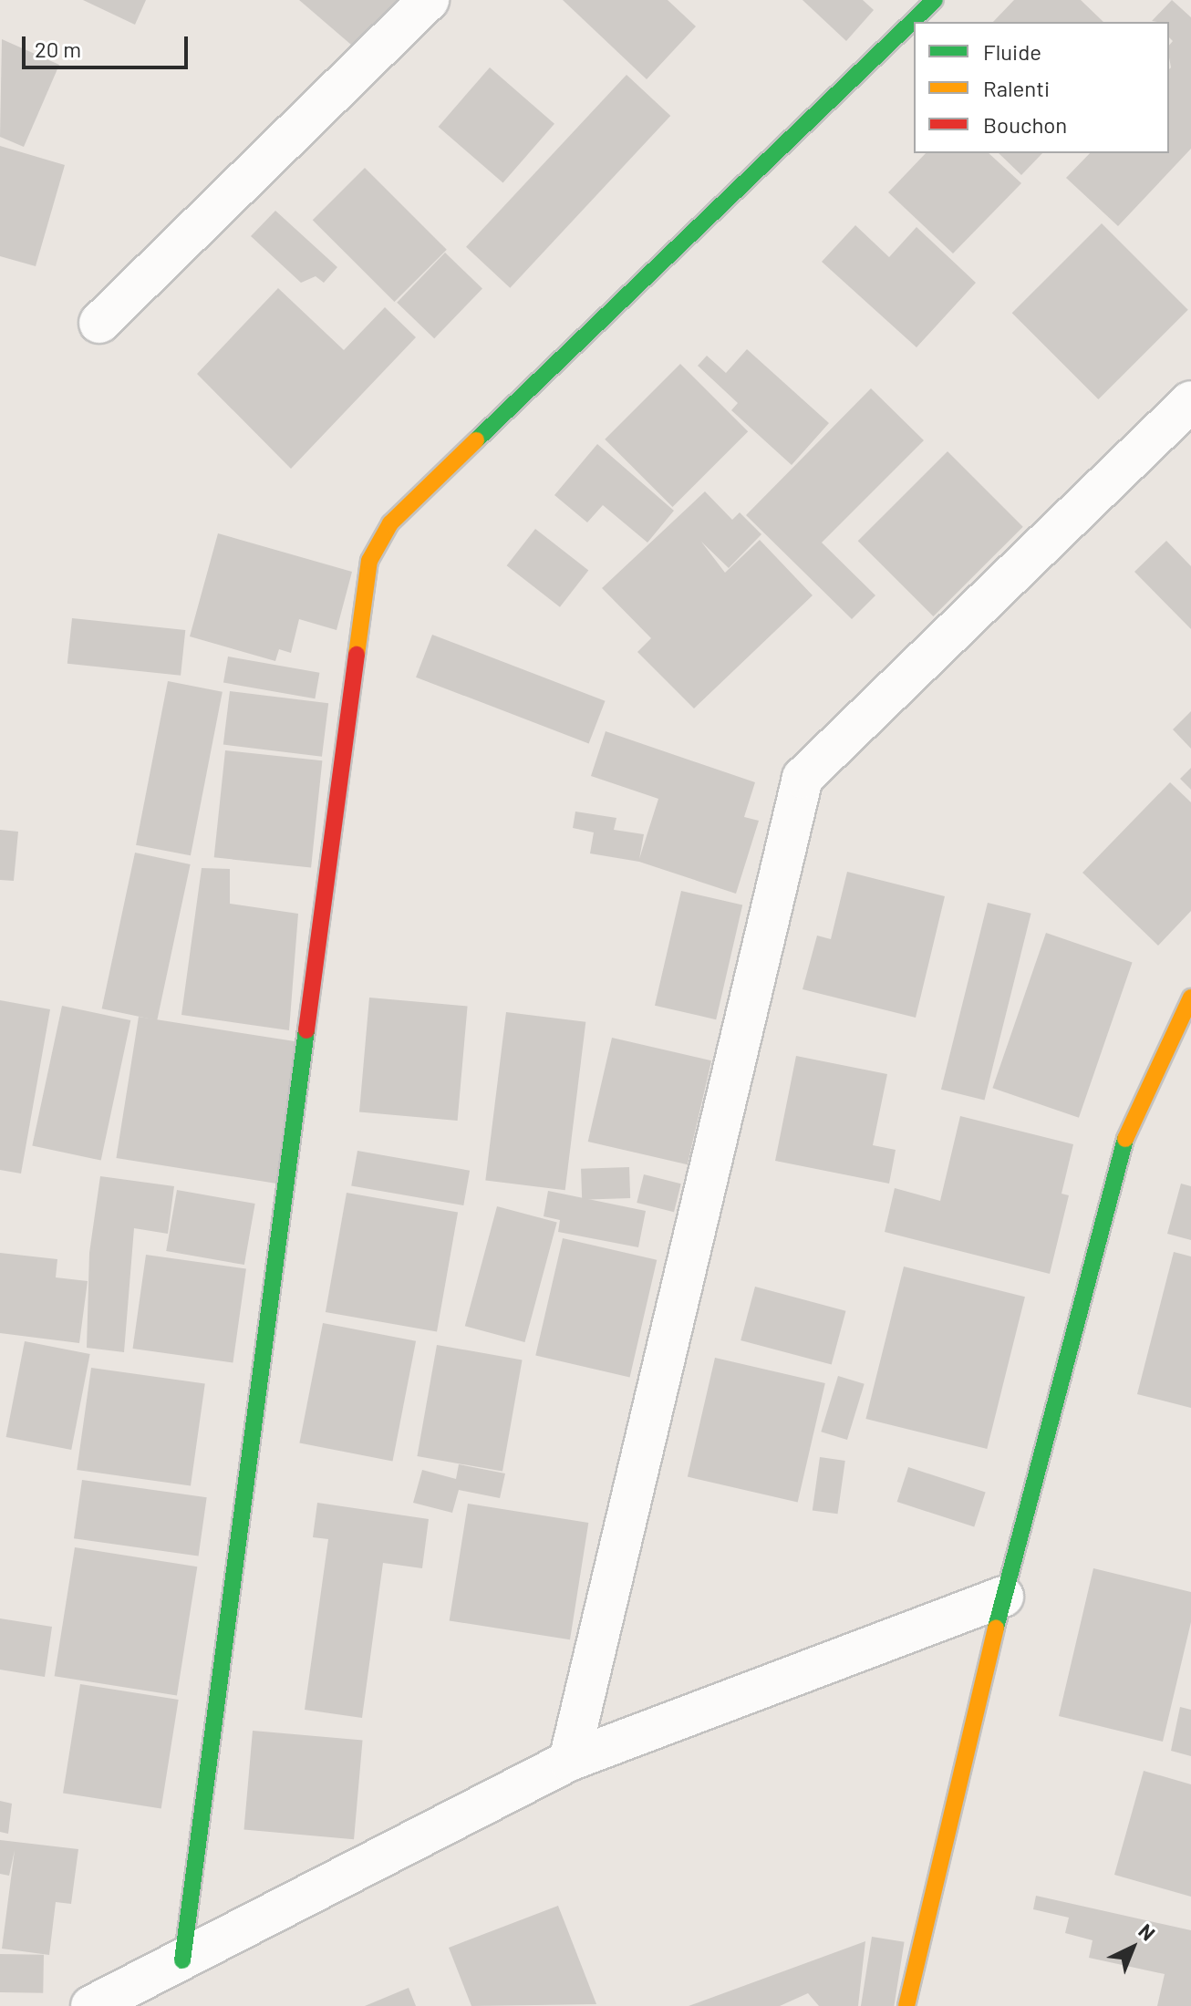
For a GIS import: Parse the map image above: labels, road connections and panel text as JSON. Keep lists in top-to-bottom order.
{
  "legend": ["Fluide", "Ralenti", "Bouchon"],
  "scale_bar": "20 m",
  "north": "top right"
}
